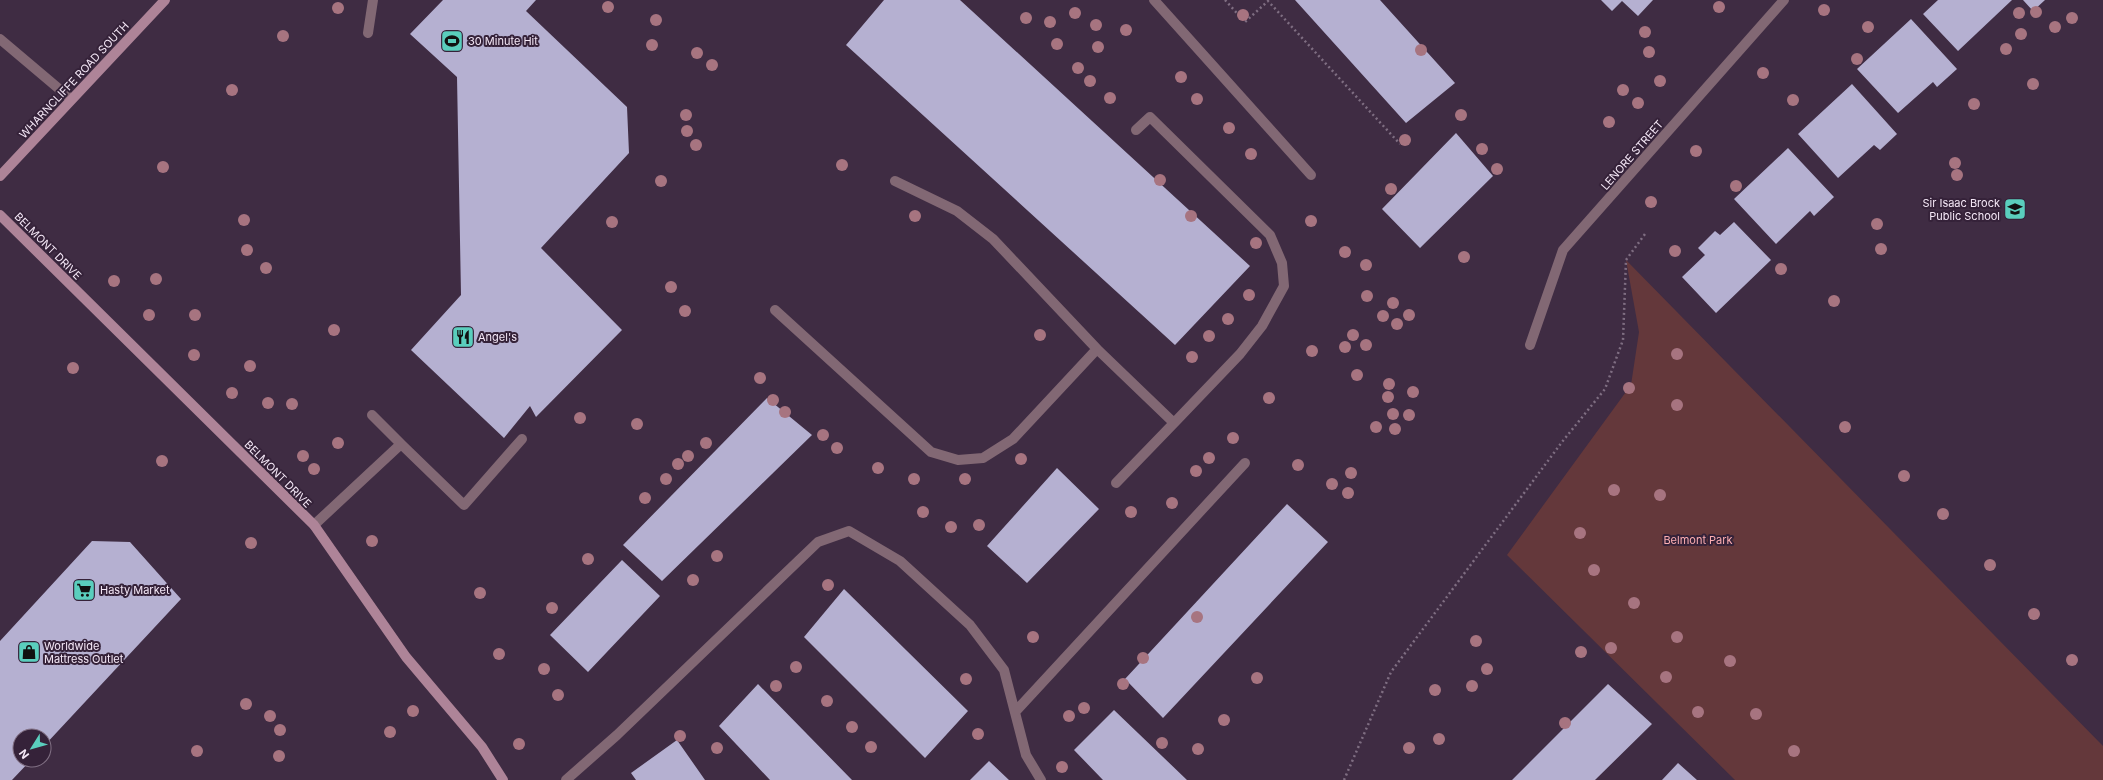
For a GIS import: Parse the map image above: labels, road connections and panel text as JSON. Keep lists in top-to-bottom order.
{
  "streets": {
    "street": ["WHARNCLIFFE ROAD SOUTH", "LENORE STREET", "BELMONT DRIVE"]
  },
  "parks": ["Belmont Park"],
  "places": {
    "sports": ["30 Minute Hit"],
    "school or university": ["Sir Isaac Brock Public School"],
    "restaurant": ["Angel's"],
    "supermarket": ["Hasty Market"],
    "shop": ["Worldwide Mattress Outlet"]
  },
  "north": "bottom left"
}
